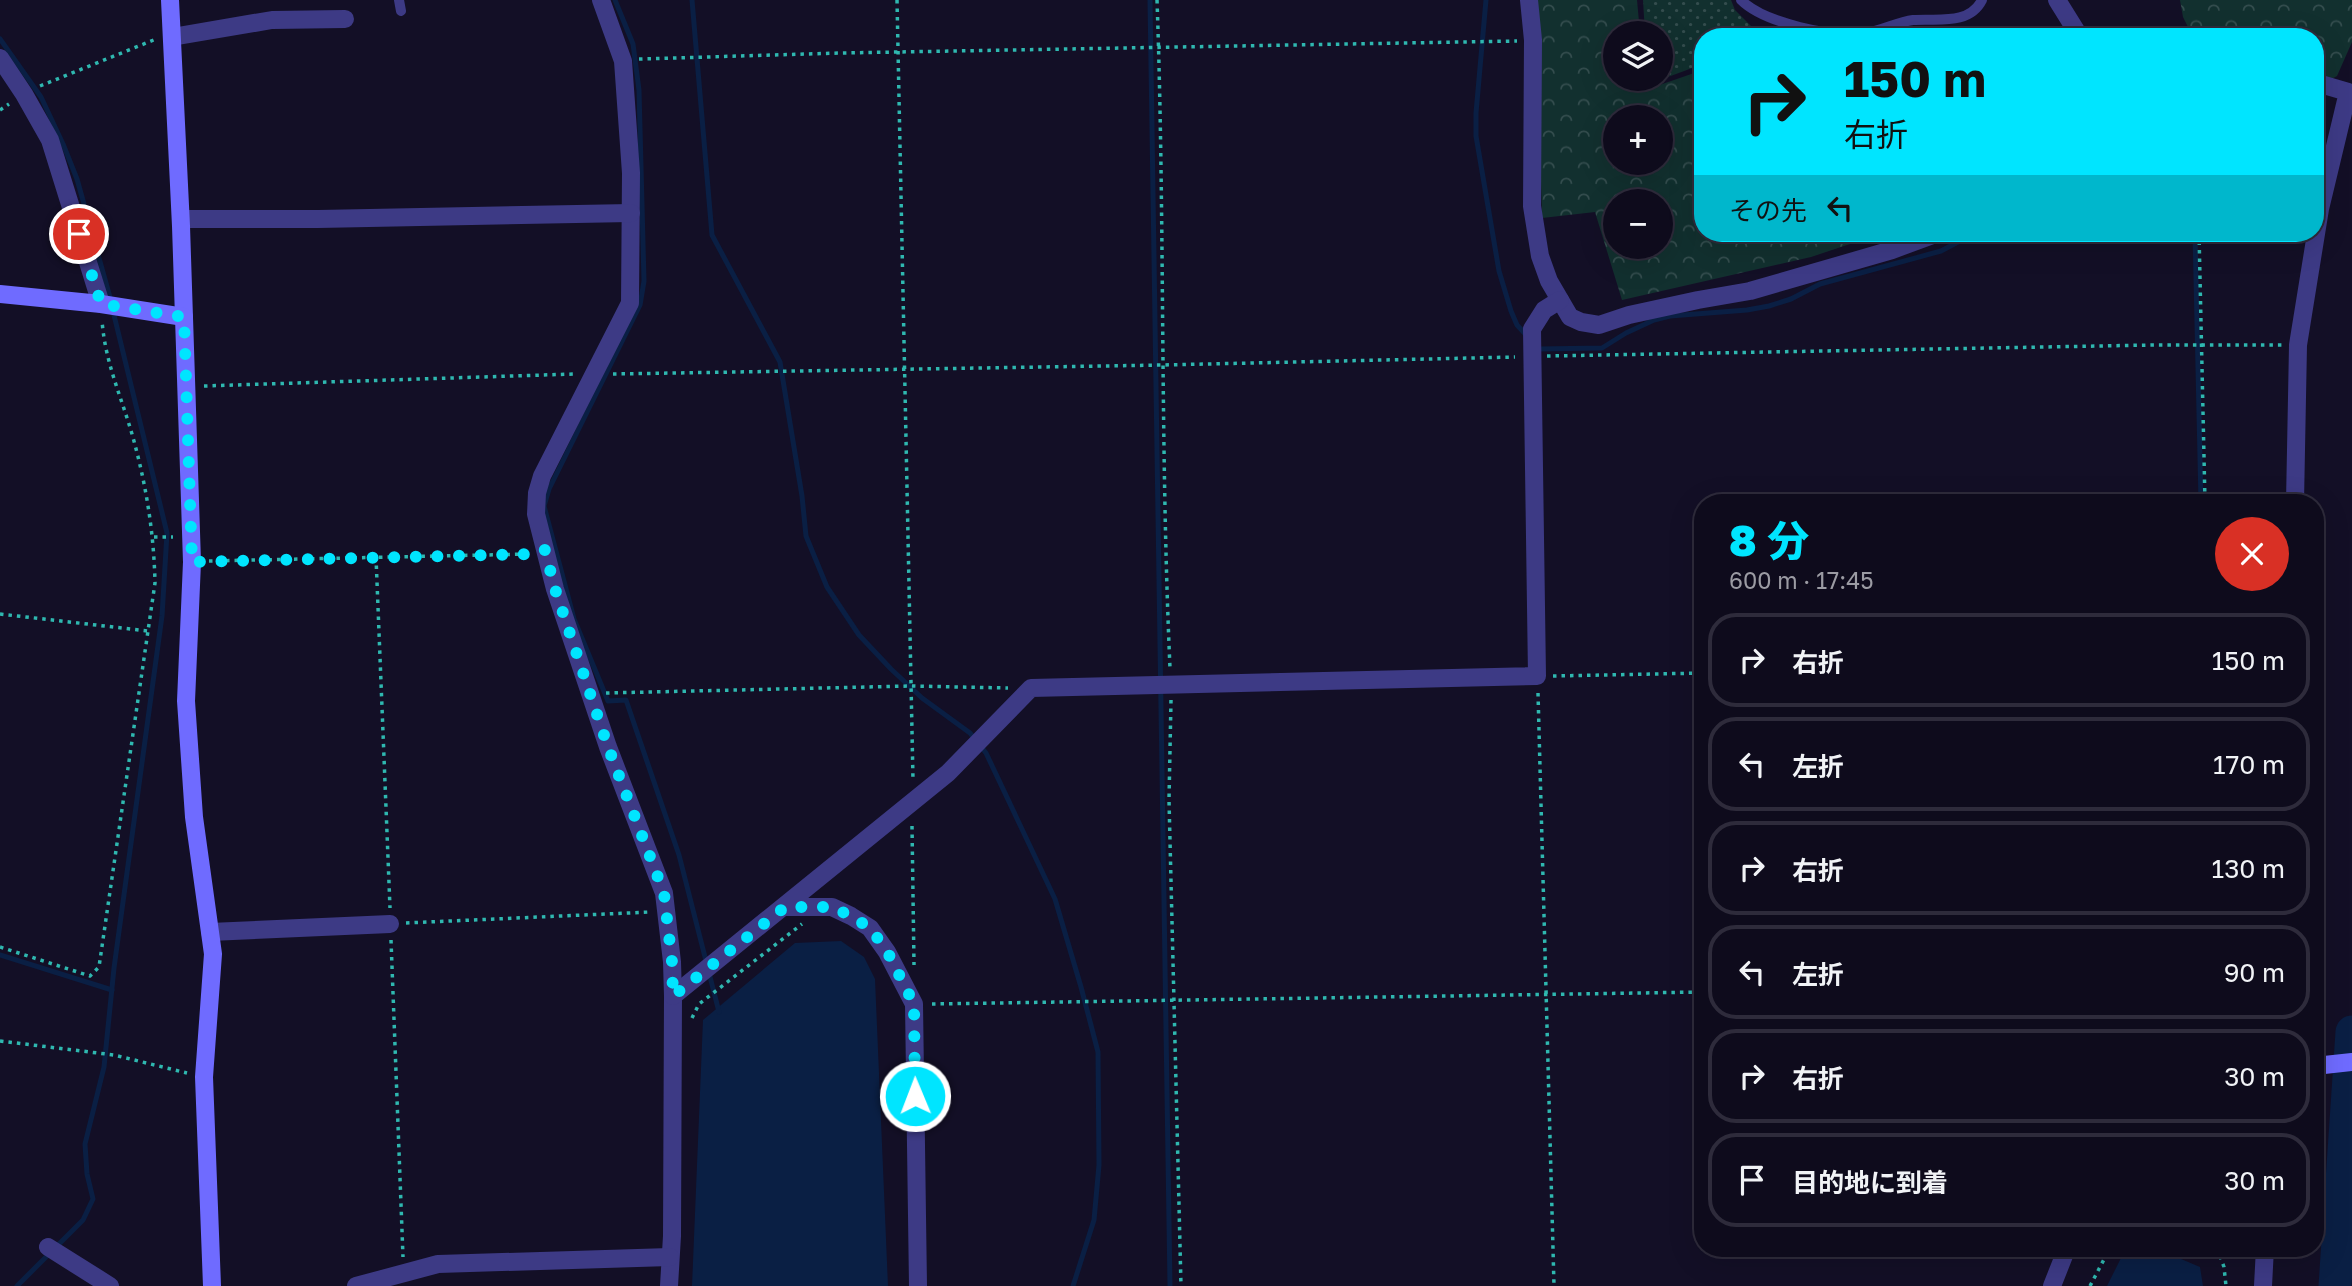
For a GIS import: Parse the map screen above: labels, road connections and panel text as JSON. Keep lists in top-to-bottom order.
{
  "page": {
    "map_buttons": ["+", "−"],
    "turn": ["150 m", "右折"],
    "then": "その先",
    "heading": ["8 分", "600 m · 17:45"],
    "list": [
      {
        "name": "右折",
        "value": "150 m"
      },
      {
        "name": "左折",
        "value": "170 m"
      },
      {
        "name": "右折",
        "value": "130 m"
      },
      {
        "name": "左折",
        "value": "90 m"
      },
      {
        "name": "右折",
        "value": "30 m"
      },
      {
        "name": "目的地に到着",
        "value": "30 m"
      }
    ]
  }
}
